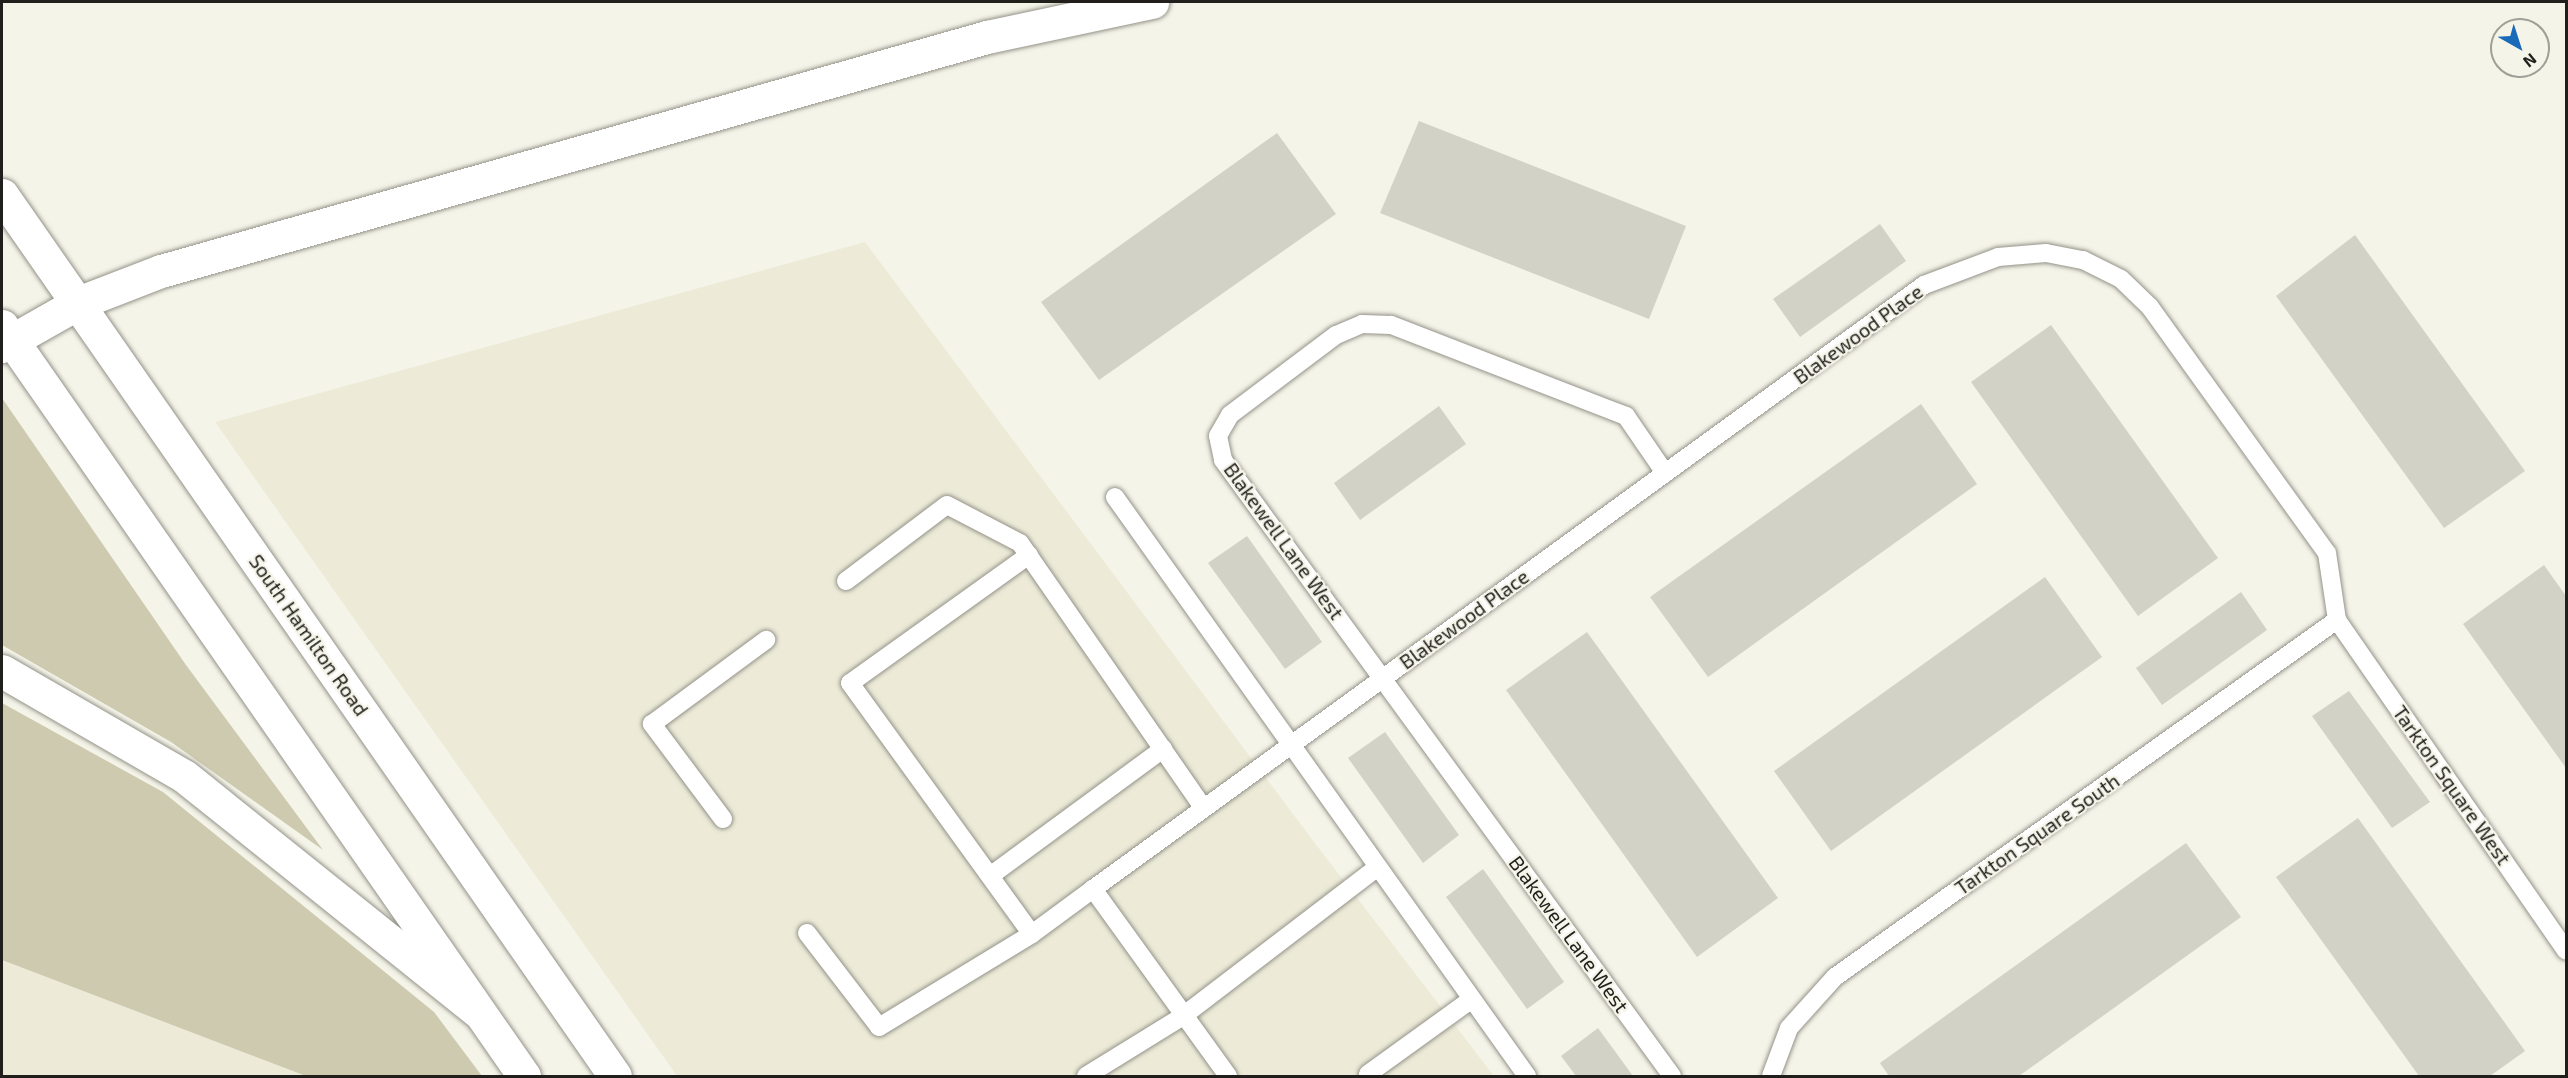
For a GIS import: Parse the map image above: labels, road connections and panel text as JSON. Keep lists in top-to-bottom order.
{
  "streets": {
    "main road": ["South Hamilton Road"],
    "lane": [
      "Blakewood Place",
      "Blakewell Lane West",
      "Tarkton Square West",
      "Tarkton Square South"
    ]
  },
  "crossings": [
    ["Blakewood Place", "Blakewell Lane West"],
    ["Blakewood Place", "Tarkton Square West"],
    ["Blakewood Place", "Tarkton Square South"],
    ["Tarkton Square West", "Tarkton Square South"]
  ],
  "north": "bottom right"
}
